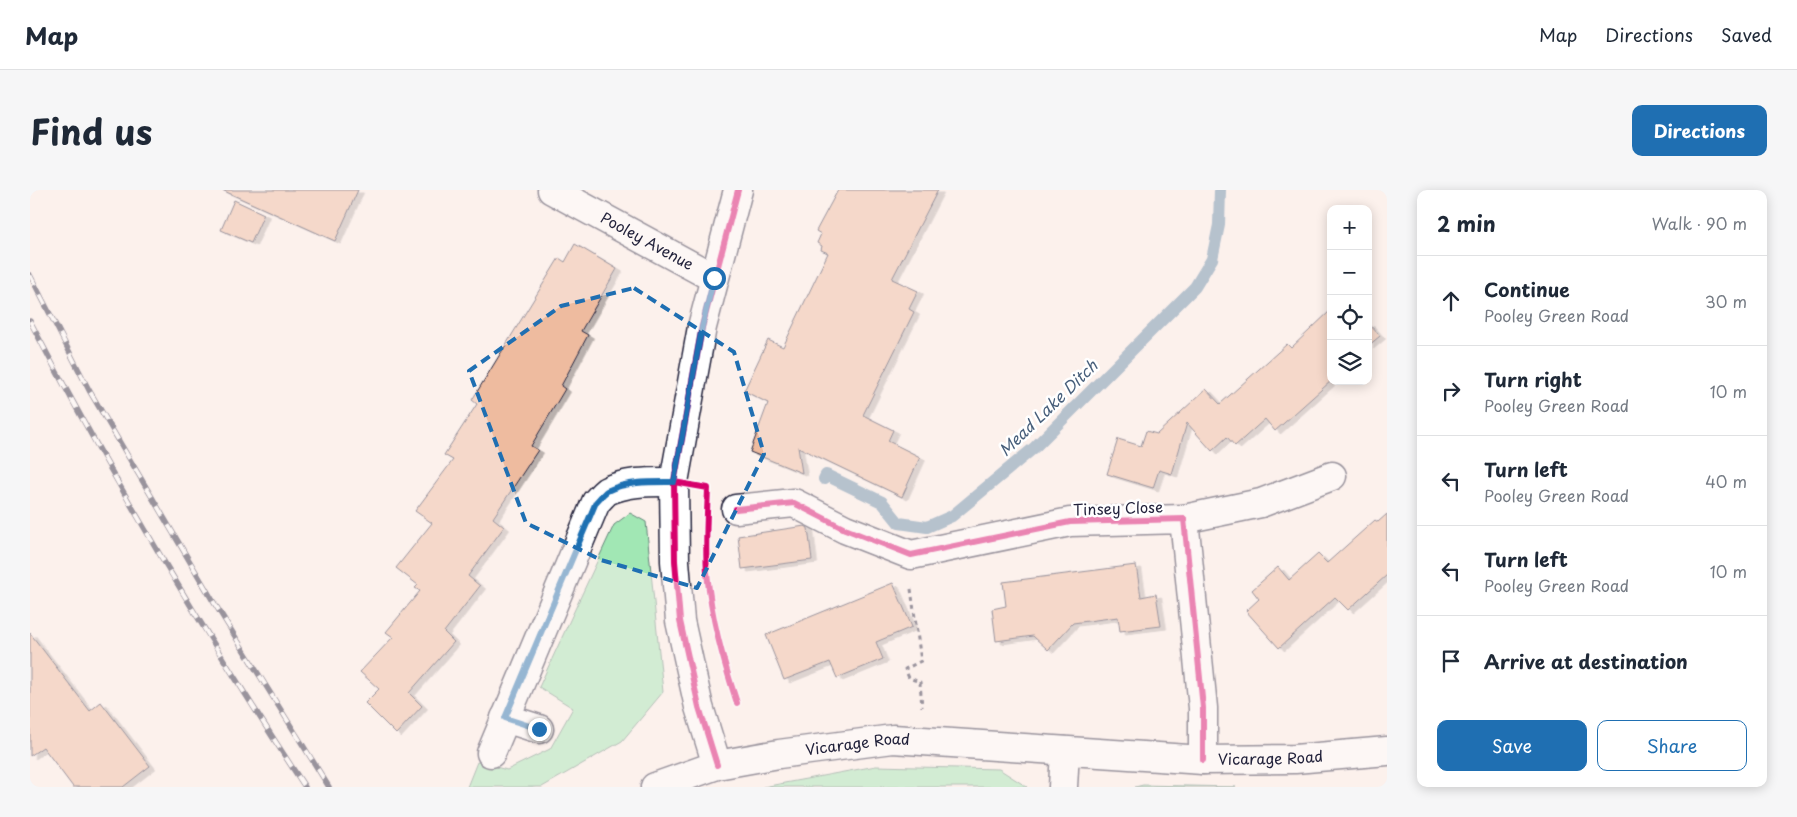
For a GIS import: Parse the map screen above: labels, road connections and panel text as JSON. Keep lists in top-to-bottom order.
{
  "streets": {
    "street": ["Pooley Avenue", "Tinsey Close", "Vicarage Road"]
  },
  "crossings": [
    ["Tinsey Close", "Vicarage Road"]
  ],
  "water": ["Mead Lake Ditch"],
  "page": {
    "header": "Map",
    "nav": ["Map", "Directions", "Saved"],
    "title": "Find us",
    "buttons": [
      "Directions",
      ["Save", "Share"]
    ],
    "heading": ["2 min", "Walk · 90 m"],
    "map_buttons": ["+", "−"],
    "list": [
      ["Continue", "Pooley Green Road", "30 m"],
      ["Turn right", "Pooley Green Road", "10 m"],
      ["Turn left", "Pooley Green Road", "40 m"],
      ["Turn left", "Pooley Green Road", "10 m"],
      "Arrive at destination"
    ]
  }
}
